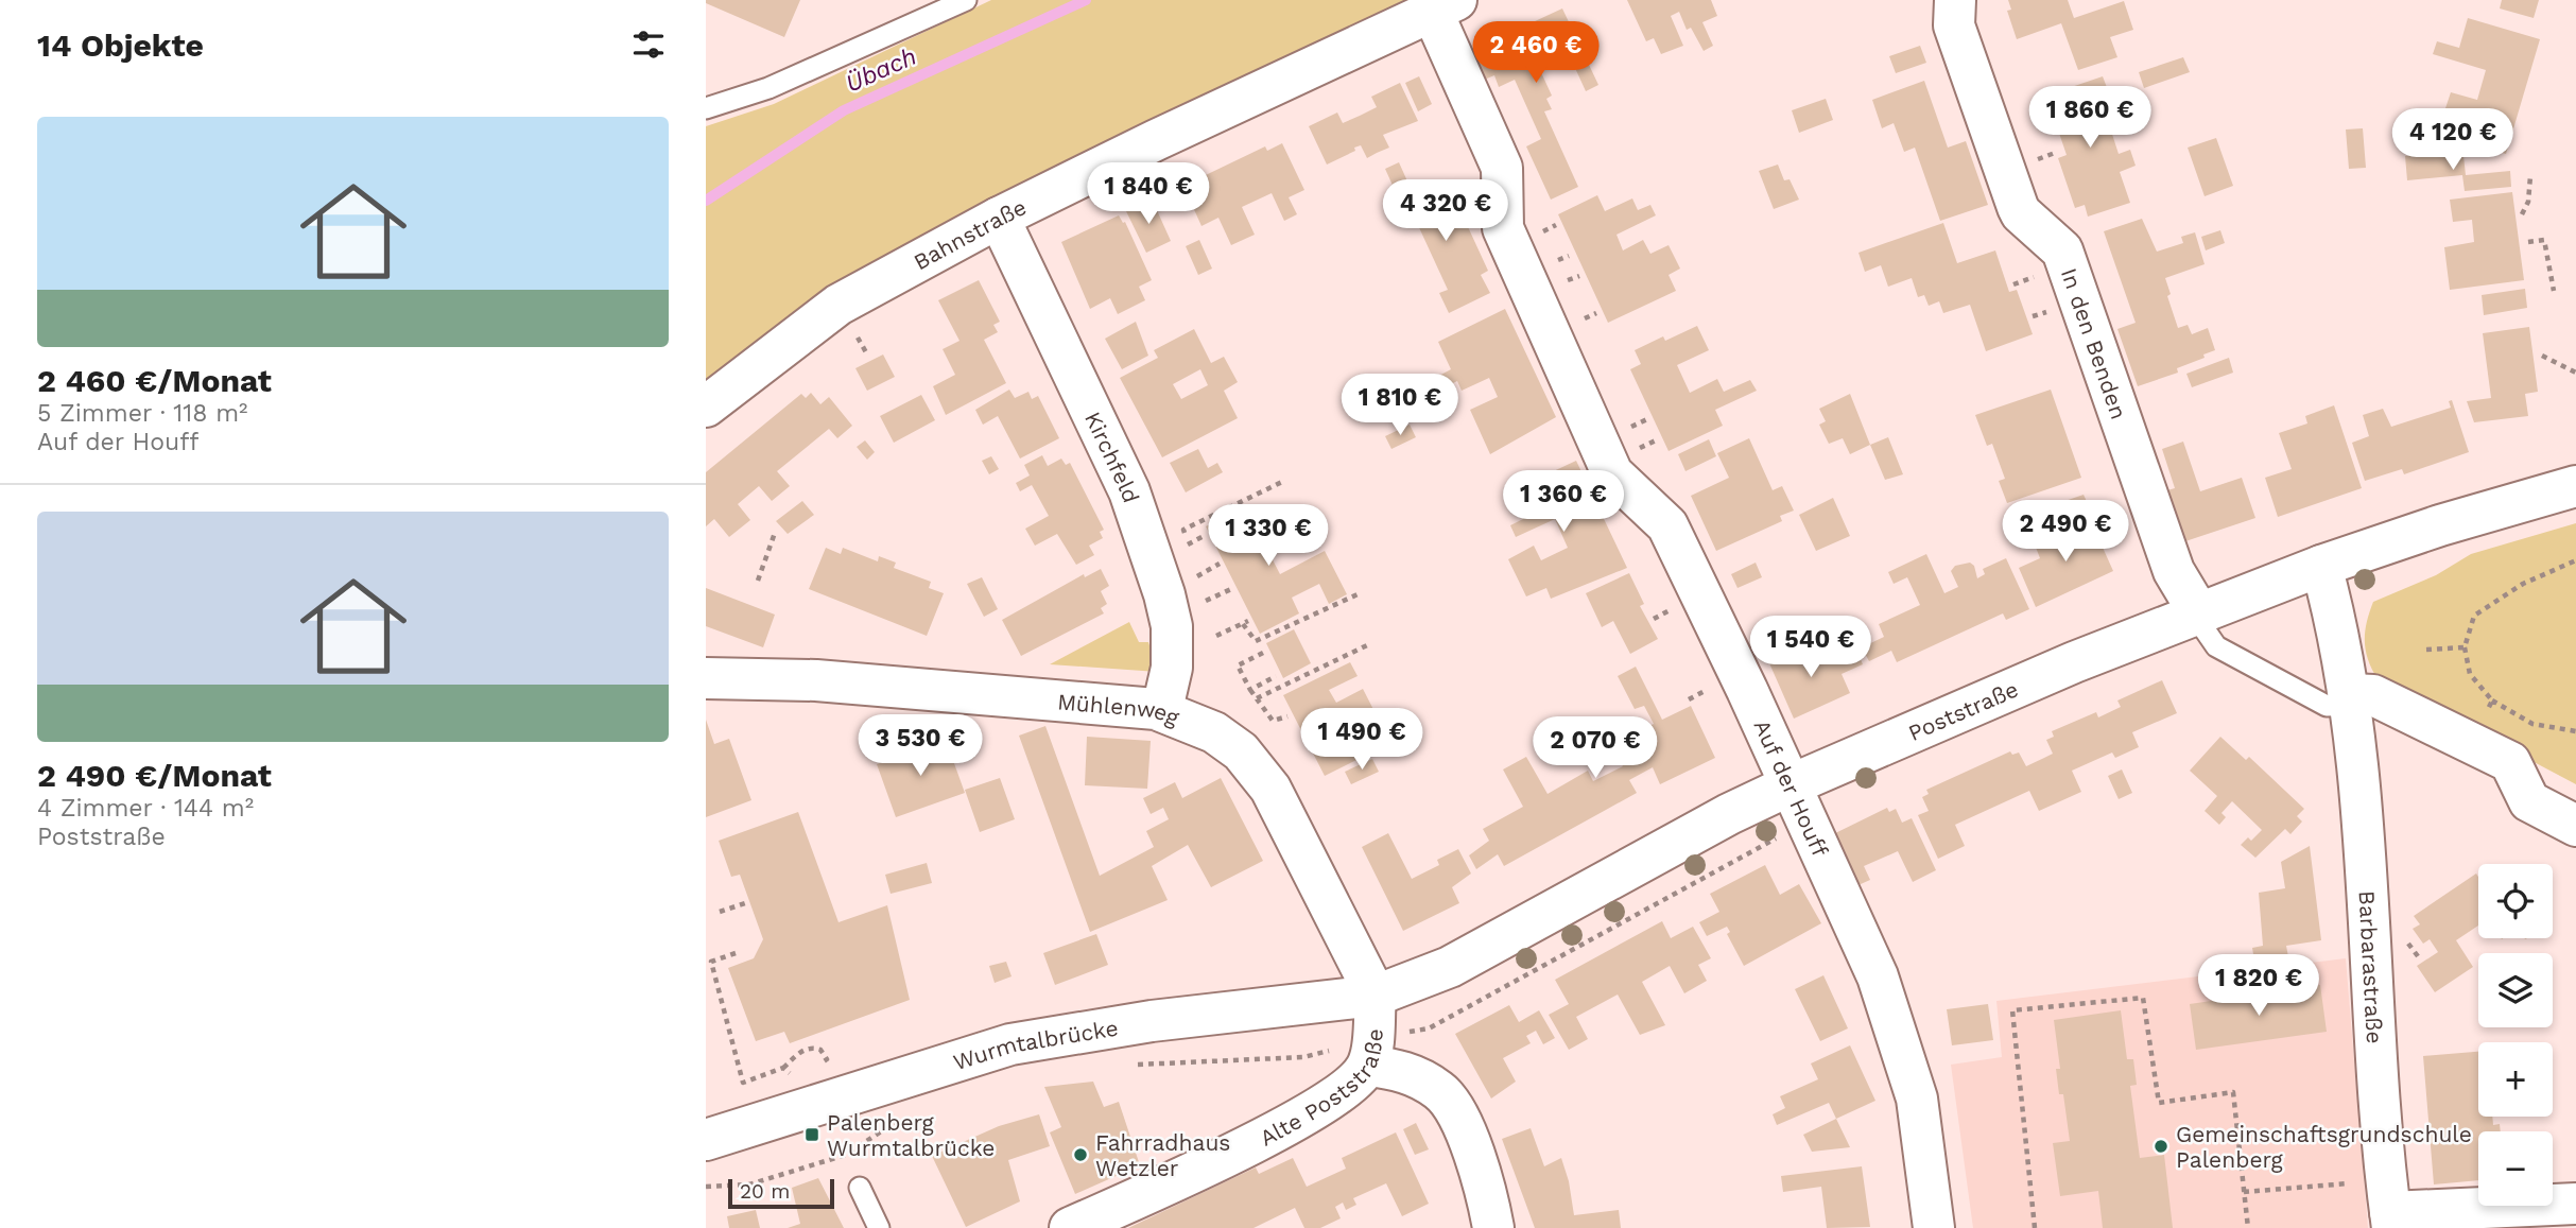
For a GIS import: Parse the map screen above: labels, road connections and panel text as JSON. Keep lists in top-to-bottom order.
{
  "streets": {
    "street": [
      "Bahnstraße",
      "In den Benden",
      "Kirchfeld",
      "Mühlenweg",
      "Poststraße",
      "Auf der Houff",
      "Barbarastraße",
      "Wurmtalbrücke",
      "Alte Poststraße"
    ]
  },
  "crossings": [
    ["Bahnstraße", "Kirchfeld"],
    ["Bahnstraße", "Auf der Houff"],
    ["In den Benden", "Poststraße"],
    ["Kirchfeld", "Mühlenweg"],
    ["Mühlenweg", "Poststraße"],
    ["Mühlenweg", "Wurmtalbrücke"],
    ["Mühlenweg", "Alte Poststraße"],
    ["Poststraße", "Auf der Houff"],
    ["Poststraße", "Barbarastraße"],
    ["Poststraße", "Wurmtalbrücke"],
    ["Poststraße", "Alte Poststraße"],
    ["Wurmtalbrücke", "Alte Poststraße"]
  ],
  "water": ["Übach"],
  "places": {
    "transit": ["Palenberg Wurmtalbrücke"],
    "other": ["Gemeinschaftsgrundschule Palenberg", "Fahrradhaus Wetzler"]
  },
  "scale_bar": "20 m",
  "page": {
    "heading": "14 Objekte",
    "price": [
      "2 460 €",
      "1 860 €",
      "4 120 €",
      "1 840 €",
      "4 320 €",
      "1 810 €",
      "1 360 €",
      "2 490 €",
      "1 330 €",
      "1 540 €",
      "1 490 €",
      "3 530 €",
      "2 070 €",
      "1 820 €"
    ],
    "list": [
      {
        "name": "2 460 €/Monat",
        "note": "5 Zimmer · 118 m² · Auf der Houff"
      },
      {
        "name": "2 490 €/Monat",
        "note": "4 Zimmer · 144 m² · Poststraße"
      }
    ],
    "map_buttons": ["+", "−"],
    "scale": "20 m"
  }
}
